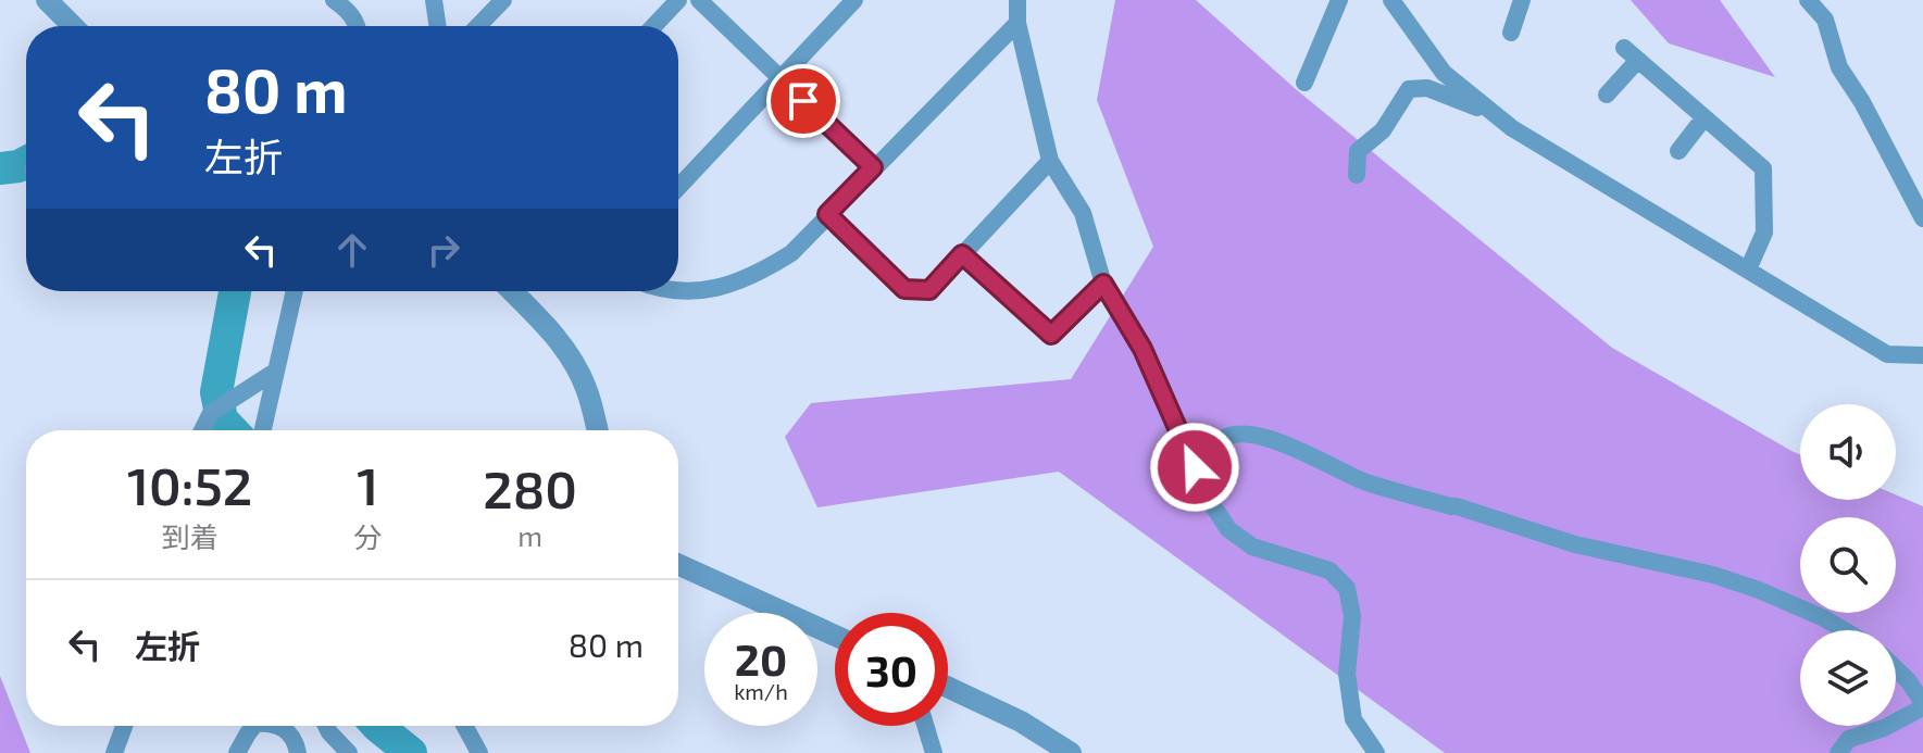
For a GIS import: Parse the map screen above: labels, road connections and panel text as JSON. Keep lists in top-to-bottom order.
{
  "page": {
    "turn": ["80 m", "左折"],
    "eta": [
      "10:52",
      "到着",
      "1",
      "分",
      "280",
      "m"
    ],
    "list": [
      {
        "name": "左折",
        "value": "80 m"
      }
    ],
    "speed": "20 km/h",
    "limit": "30"
  }
}
